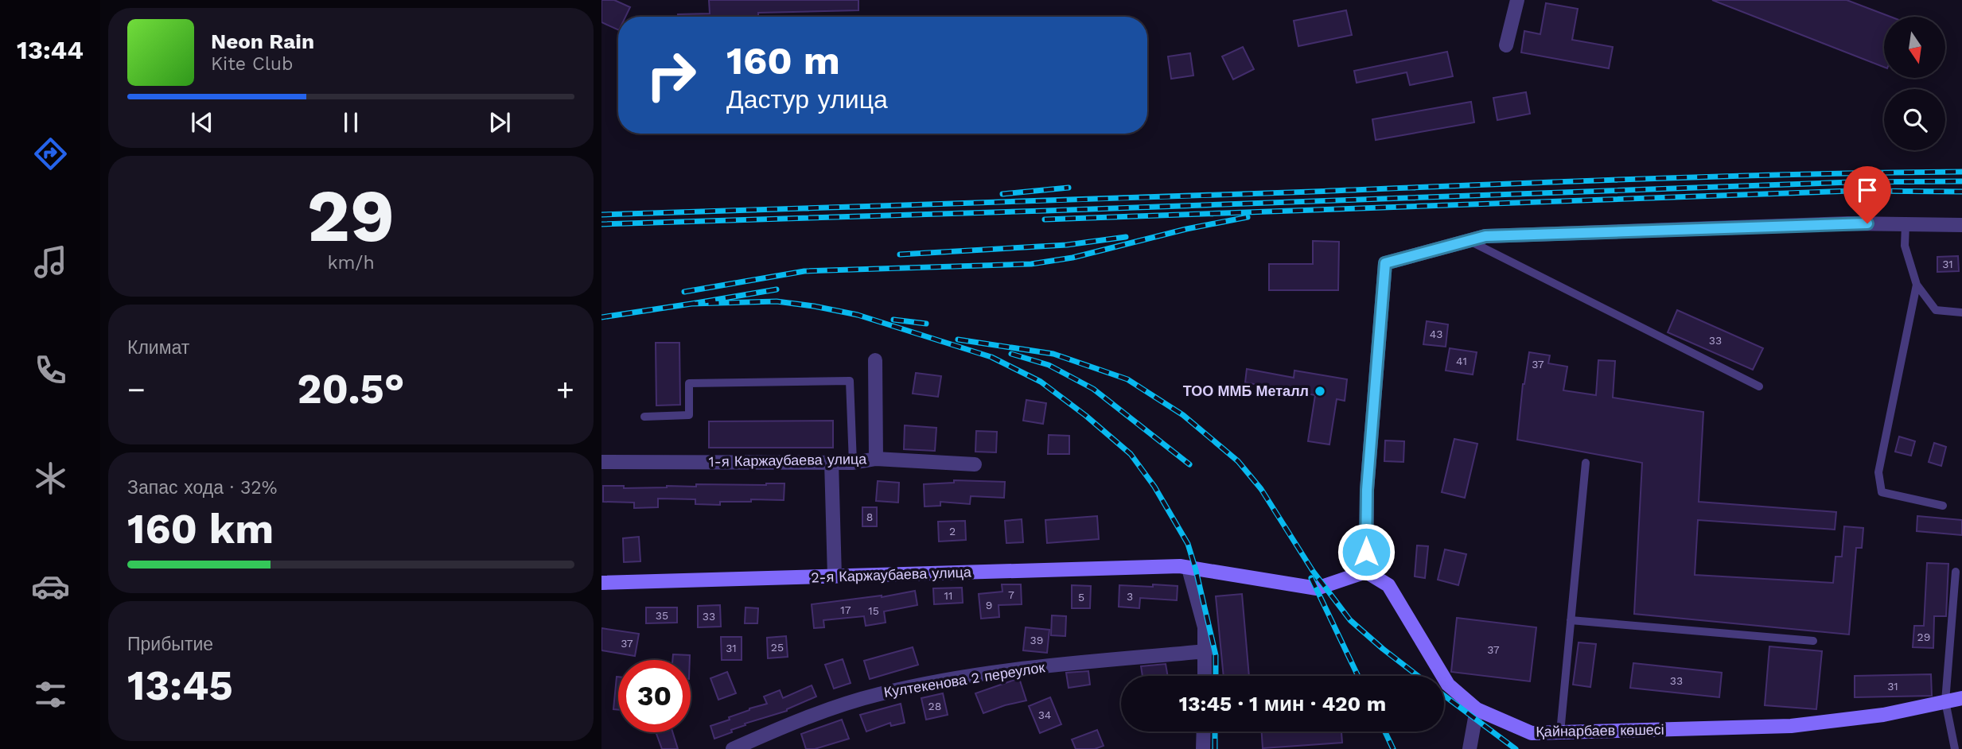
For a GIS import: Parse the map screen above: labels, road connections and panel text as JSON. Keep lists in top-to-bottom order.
{
  "streets": {
    "street": [
      "1-я Каржаубаева улица",
      "2-я Каржаубаева улица",
      "Култекенова 2 переулок",
      "Қайнарбаев көшесі"
    ]
  },
  "places": ["ТОО ММБ Металл"],
  "house_numbers": [
    "31",
    "43",
    "33",
    "41",
    "37",
    "8",
    "2",
    "7",
    "11",
    "3",
    "5",
    "9",
    "17",
    "15",
    "35",
    "33",
    "29",
    "39",
    "37",
    "25",
    "31",
    "37",
    "33",
    "31",
    "28",
    "34"
  ],
  "north": "bottom",
  "page": {
    "tabs": "13:44",
    "turn": ["160 m", "Дастур улица"],
    "song": ["Neon Rain", "Kite Club"],
    "tile": [
      ["29", "km/h"],
      "Климат",
      ["Запас хода · 32%", "160 km"],
      ["Прибытие", "13:45"]
    ],
    "heat": ["−", "20.5°", "+"],
    "limit": "30",
    "trip": "13:45 · 1 мин · 420 m"
  }
}
